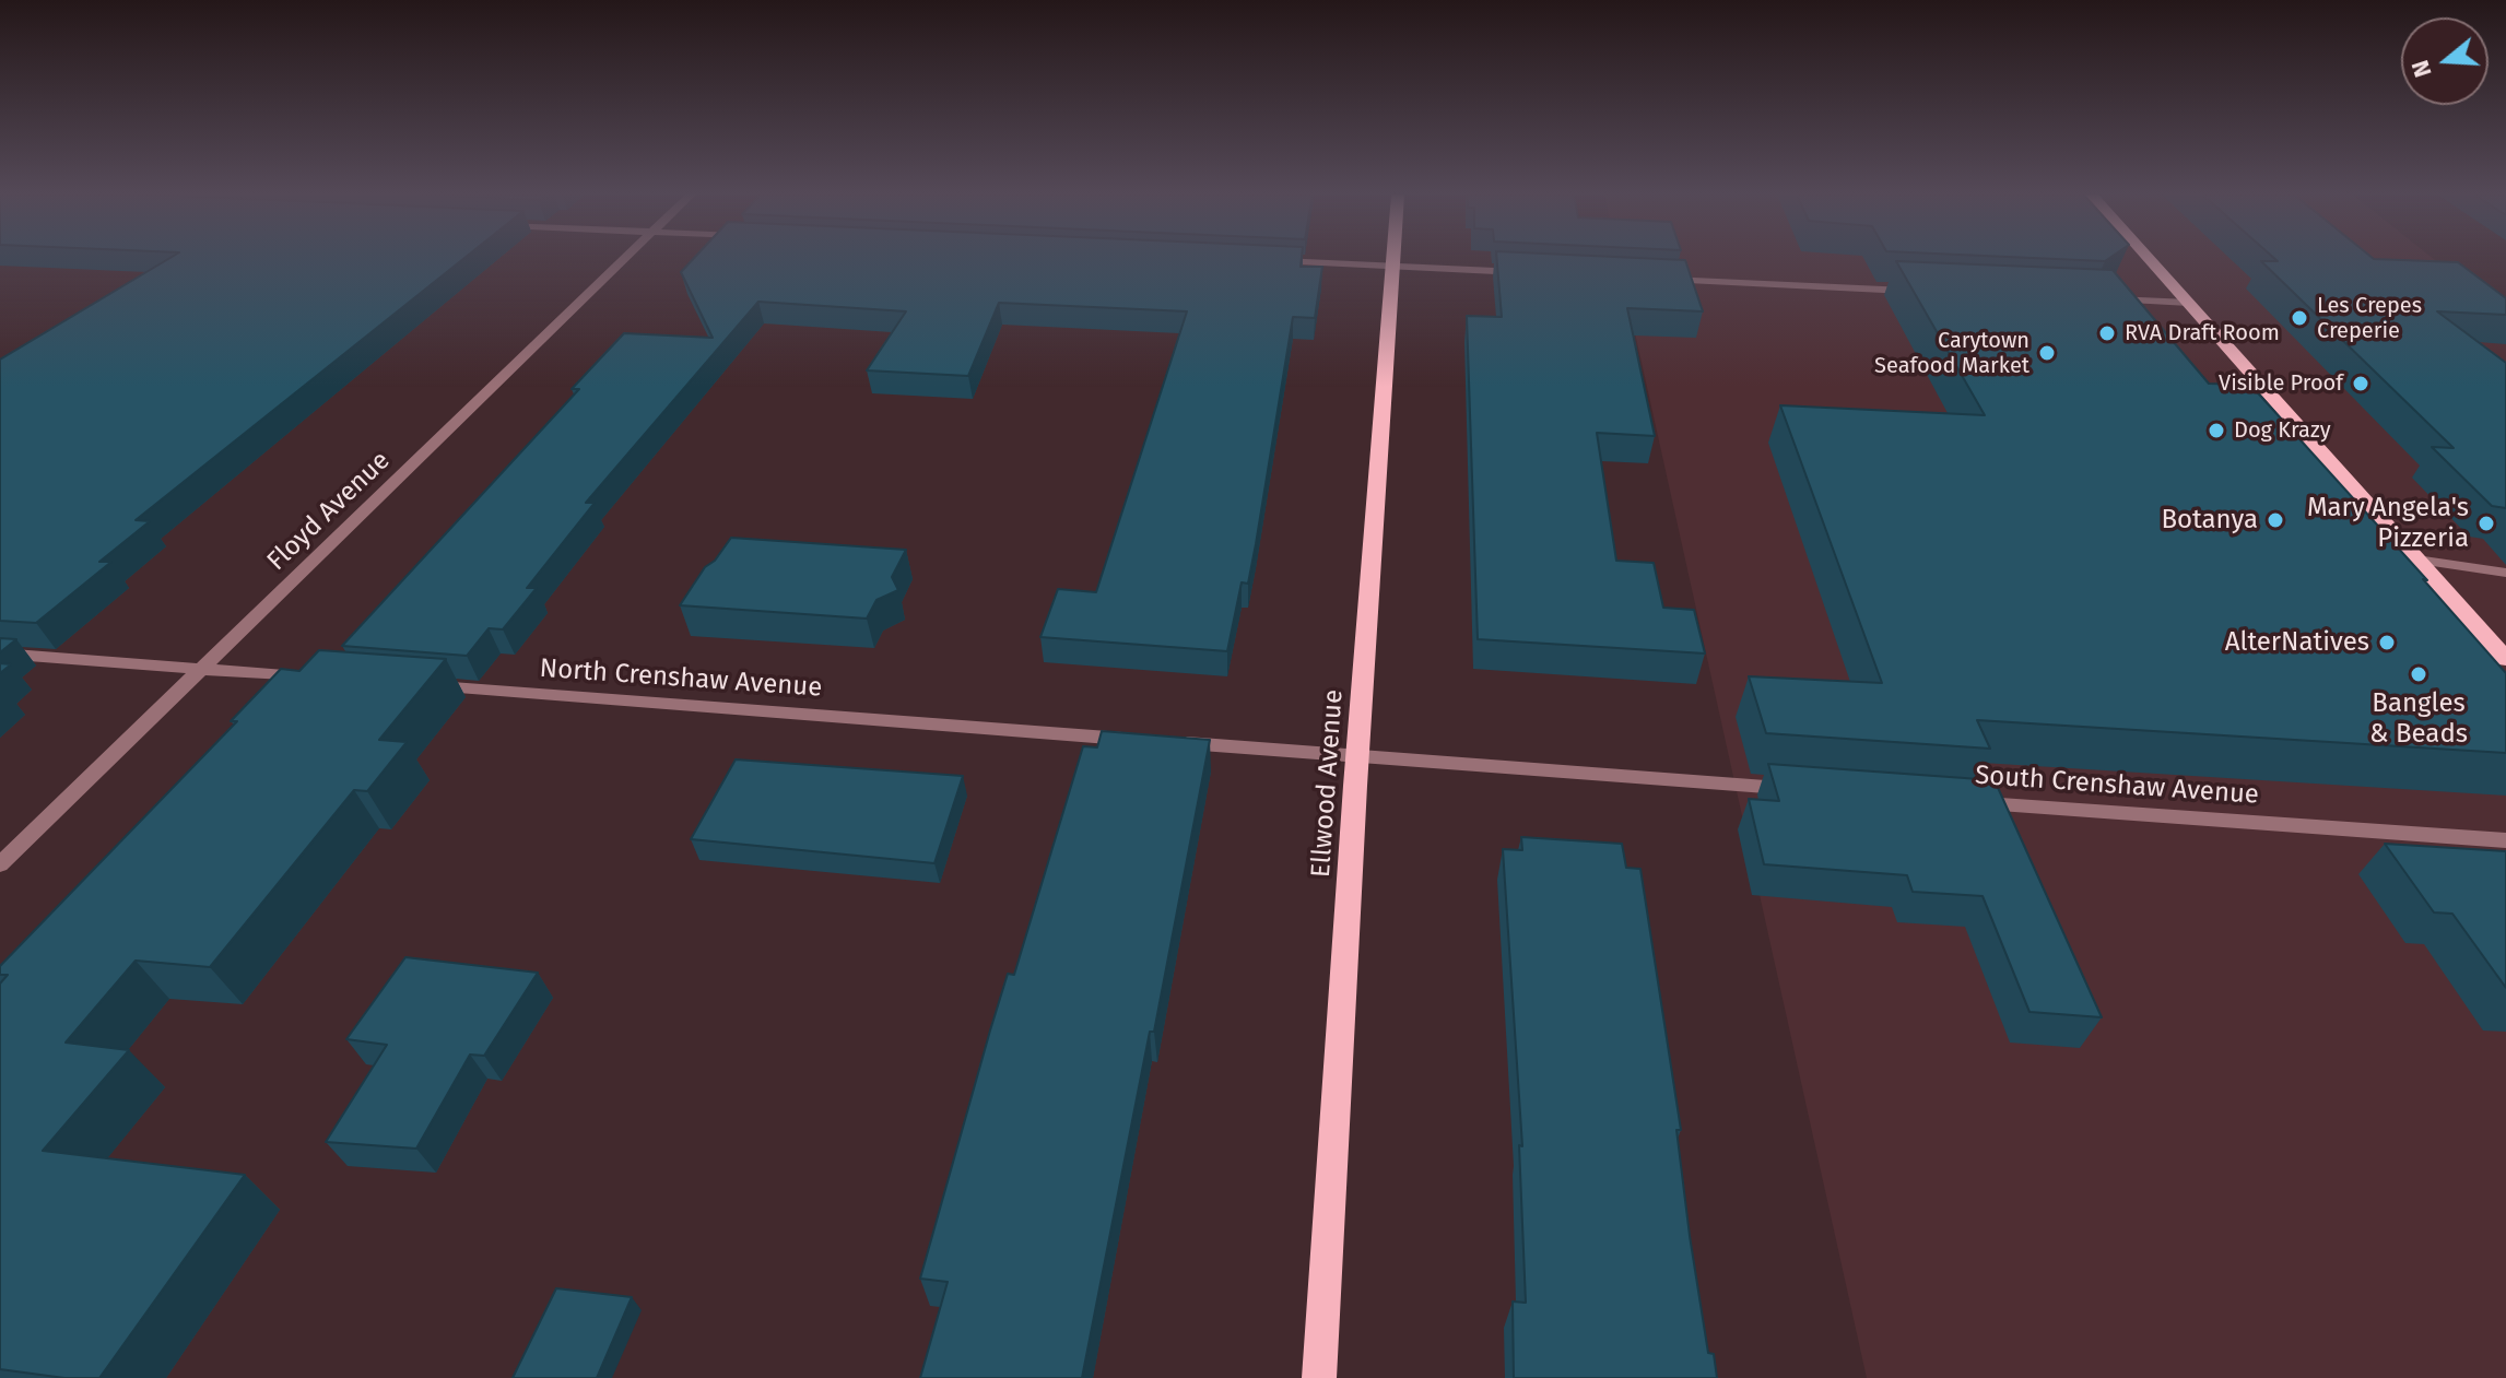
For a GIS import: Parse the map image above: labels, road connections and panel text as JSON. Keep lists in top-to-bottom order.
{
  "streets": {
    "main road": ["Ellwood Avenue"],
    "street": ["Floyd Avenue", "North Crenshaw Avenue", "South Crenshaw Avenue"]
  },
  "places": [
    "Les Crepes Creperie",
    "RVA Draft Room",
    "Carytown Seafood Market",
    "Visible Proof",
    "Dog Krazy",
    "Botanya",
    "Mary Angela's Pizzeria",
    "AlterNatives",
    "Bangles & Beads"
  ],
  "north": "left"
}
